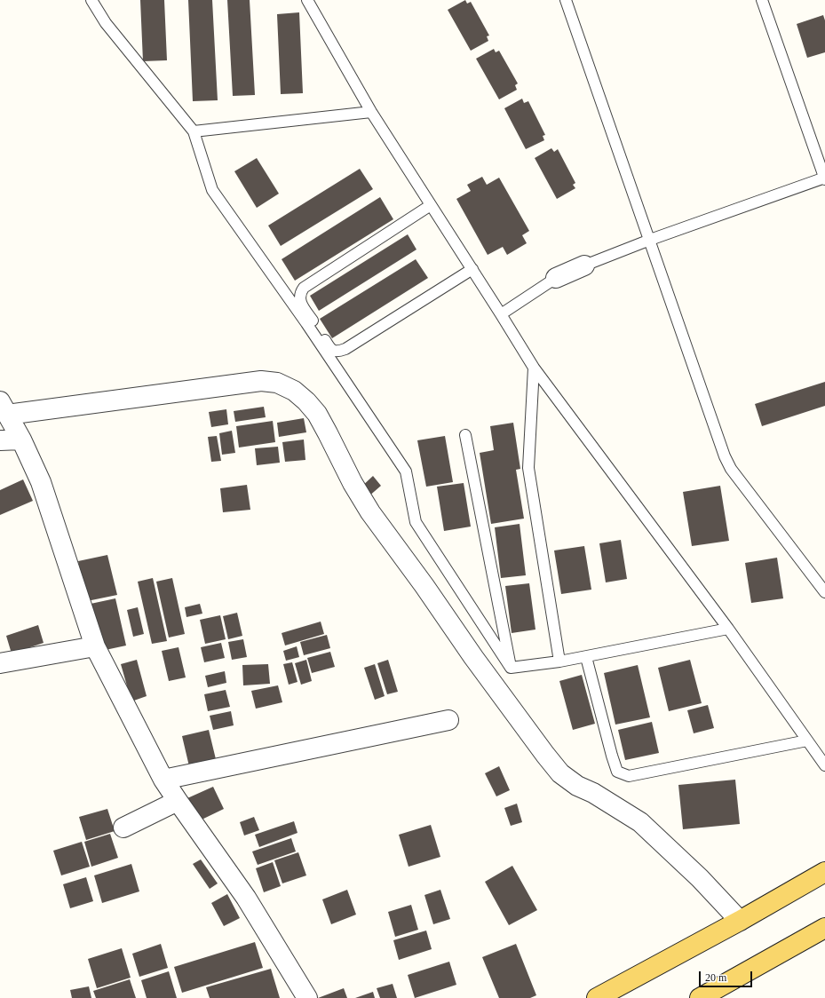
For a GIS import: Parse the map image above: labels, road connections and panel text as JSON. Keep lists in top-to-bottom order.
{
  "scale_bar": "20 m"
}
